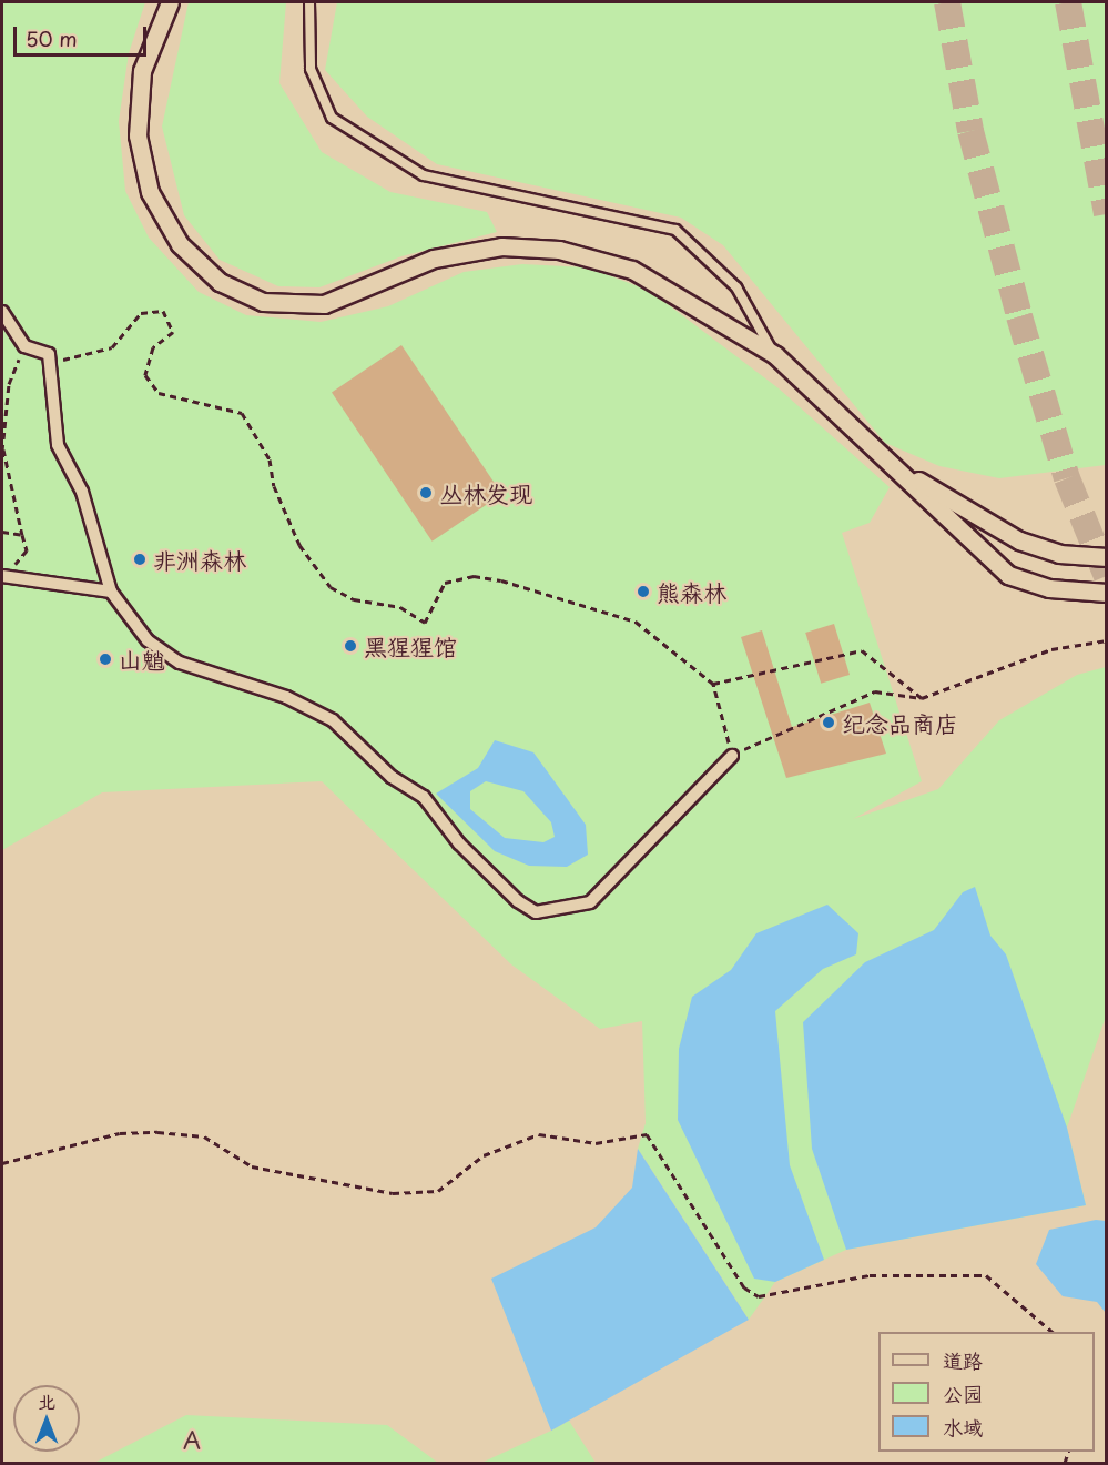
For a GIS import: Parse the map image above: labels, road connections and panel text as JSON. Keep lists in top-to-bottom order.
{
  "parks": ["A"],
  "places": [
    "丛林发现",
    "非洲森林",
    "熊森林",
    "黑猩猩馆",
    "山魈",
    "纪念品商店"
  ],
  "legend": ["道路", "公园", "水域"],
  "scale_bar": "50 m",
  "north": "top"
}
